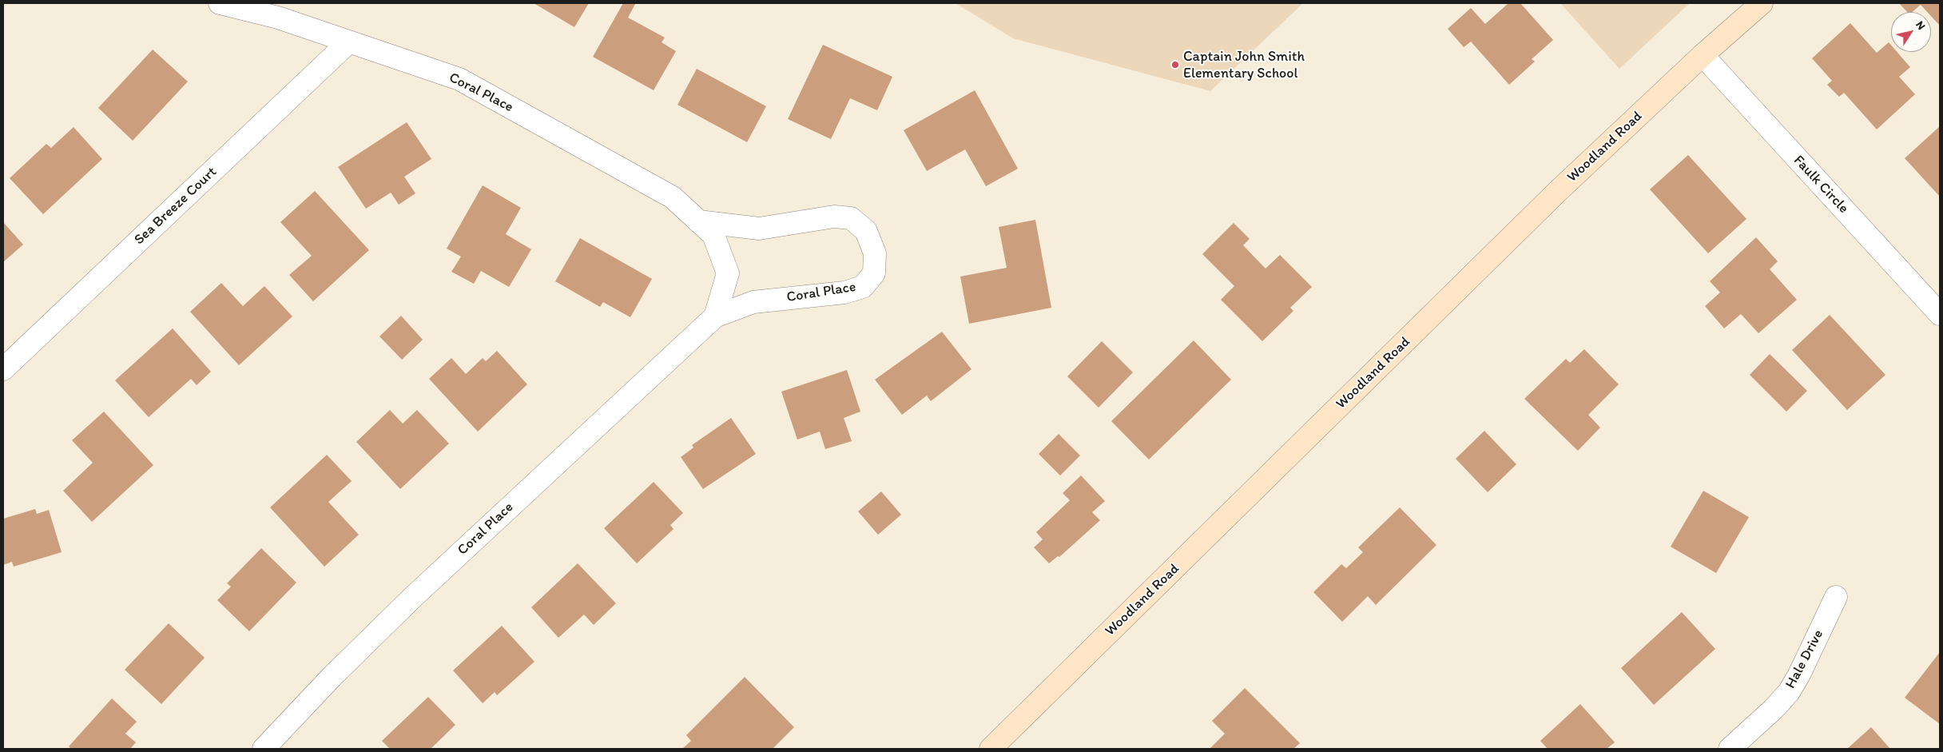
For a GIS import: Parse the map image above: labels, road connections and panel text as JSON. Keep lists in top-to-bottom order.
{
  "streets": {
    "main road": ["Woodland Road"],
    "street": [
      "Coral Place",
      "Faulk Circle",
      "Sea Breeze Court",
      "Hale Drive"
    ]
  },
  "crossings": [
    ["Coral Place", "Sea Breeze Court"],
    ["Woodland Road", "Faulk Circle"]
  ],
  "places": ["Captain John Smith Elementary School"],
  "north": "top right"
}
